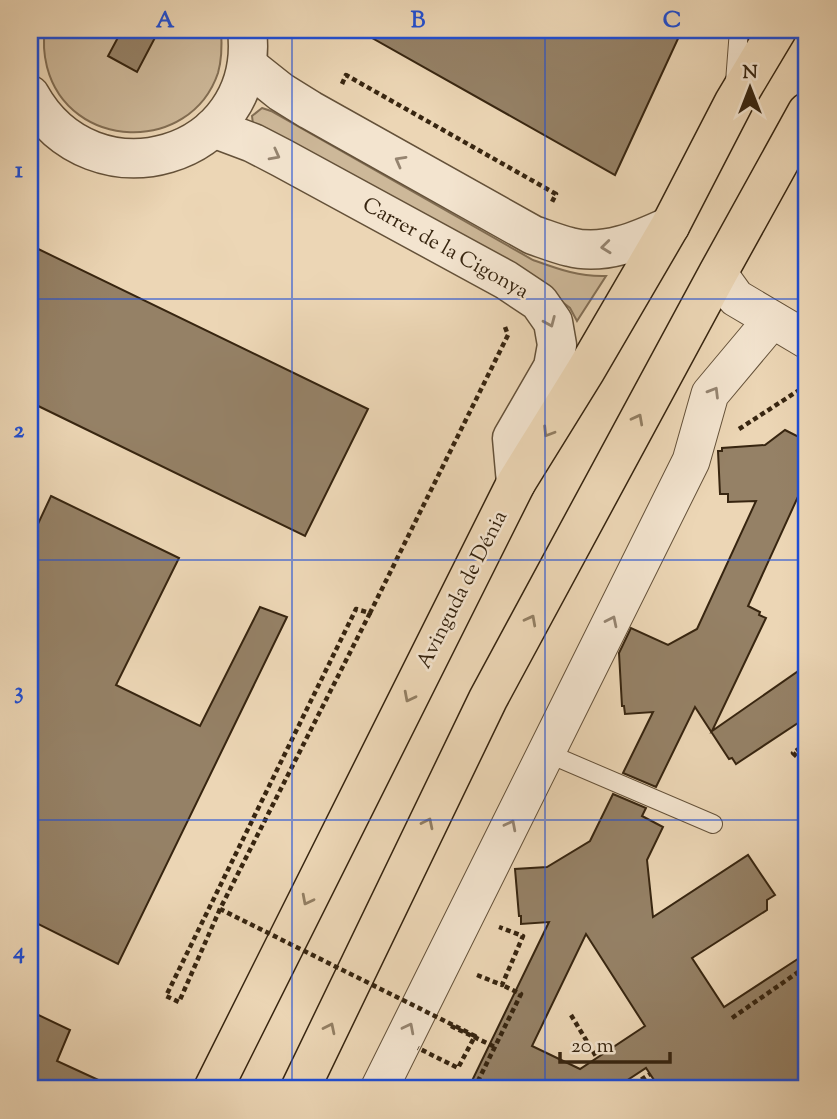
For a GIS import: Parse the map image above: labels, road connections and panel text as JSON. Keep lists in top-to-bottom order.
{
  "streets": {
    "main road": ["Avinguda de Dénia"],
    "street": ["Carrer de la Cigonya"]
  },
  "crossings": [
    ["Carrer de la Cigonya", "Avinguda de Dénia"]
  ],
  "one_way": ["Carrer de la Cigonya", "Avinguda de Dénia"],
  "scale_bar": "20 m",
  "north": "top",
  "grid": {
    "columns": ["A", "B", "C"],
    "rows": [
      "1",
      "2",
      "3",
      "4"
    ]
  }
}
